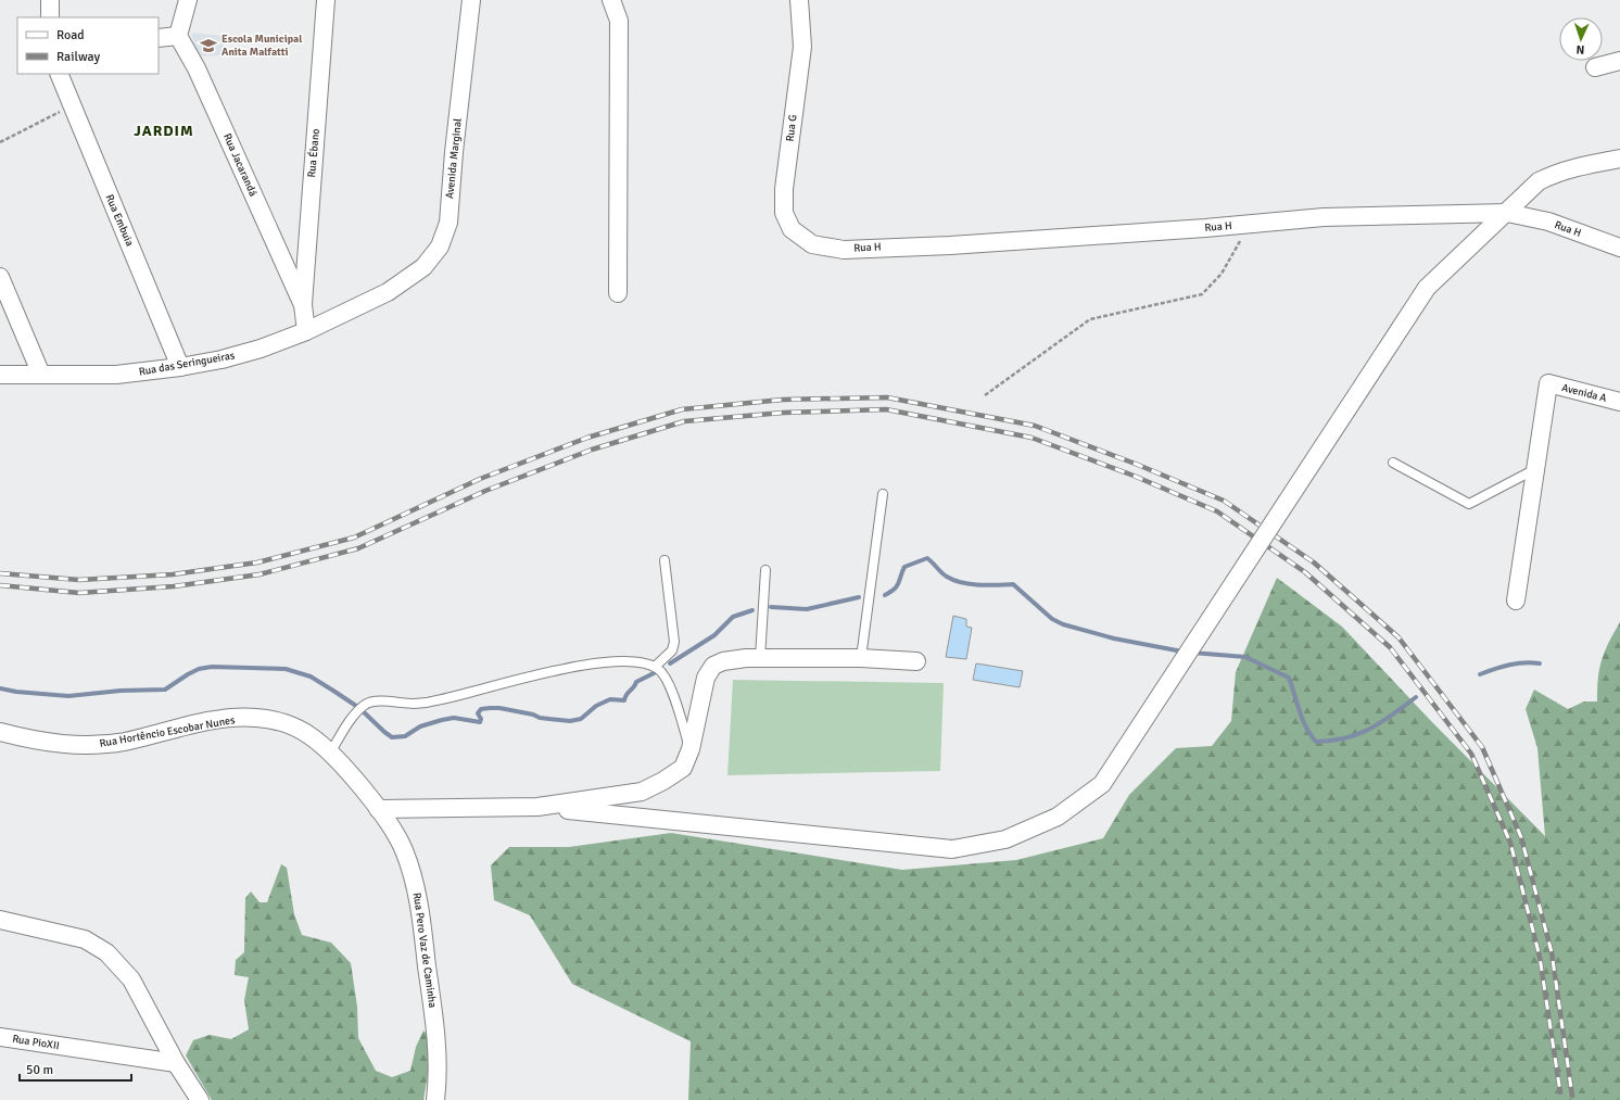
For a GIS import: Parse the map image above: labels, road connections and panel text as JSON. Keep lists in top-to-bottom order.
{
  "streets": {
    "street": [
      "Rua G",
      "Rua Ébano",
      "Avenida Marginal",
      "Rua Jacarandá",
      "Rua Embuia",
      "Rua H",
      "Rua das Seringueiras",
      "Avenida A",
      "Rua Hortêncio Escobar Nunes",
      "Rua Pero Vaz de Caminha",
      "Rua PioXII"
    ]
  },
  "crossings": [
    ["Rua G", "Rua H"],
    ["Rua Ébano", "Rua Jacarandá"],
    ["Avenida Marginal", "Rua das Seringueiras"],
    ["Rua Jacarandá", "Rua das Seringueiras"],
    ["Rua Embuia", "Rua das Seringueiras"],
    ["Rua Hortêncio Escobar Nunes", "Rua Pero Vaz de Caminha"]
  ],
  "districts": ["JARDIM"],
  "places": {
    "school or university": ["Escola Municipal Anita Malfatti"]
  },
  "legend": ["Road", "Railway"],
  "scale_bar": "50 m",
  "north": "bottom"
}
